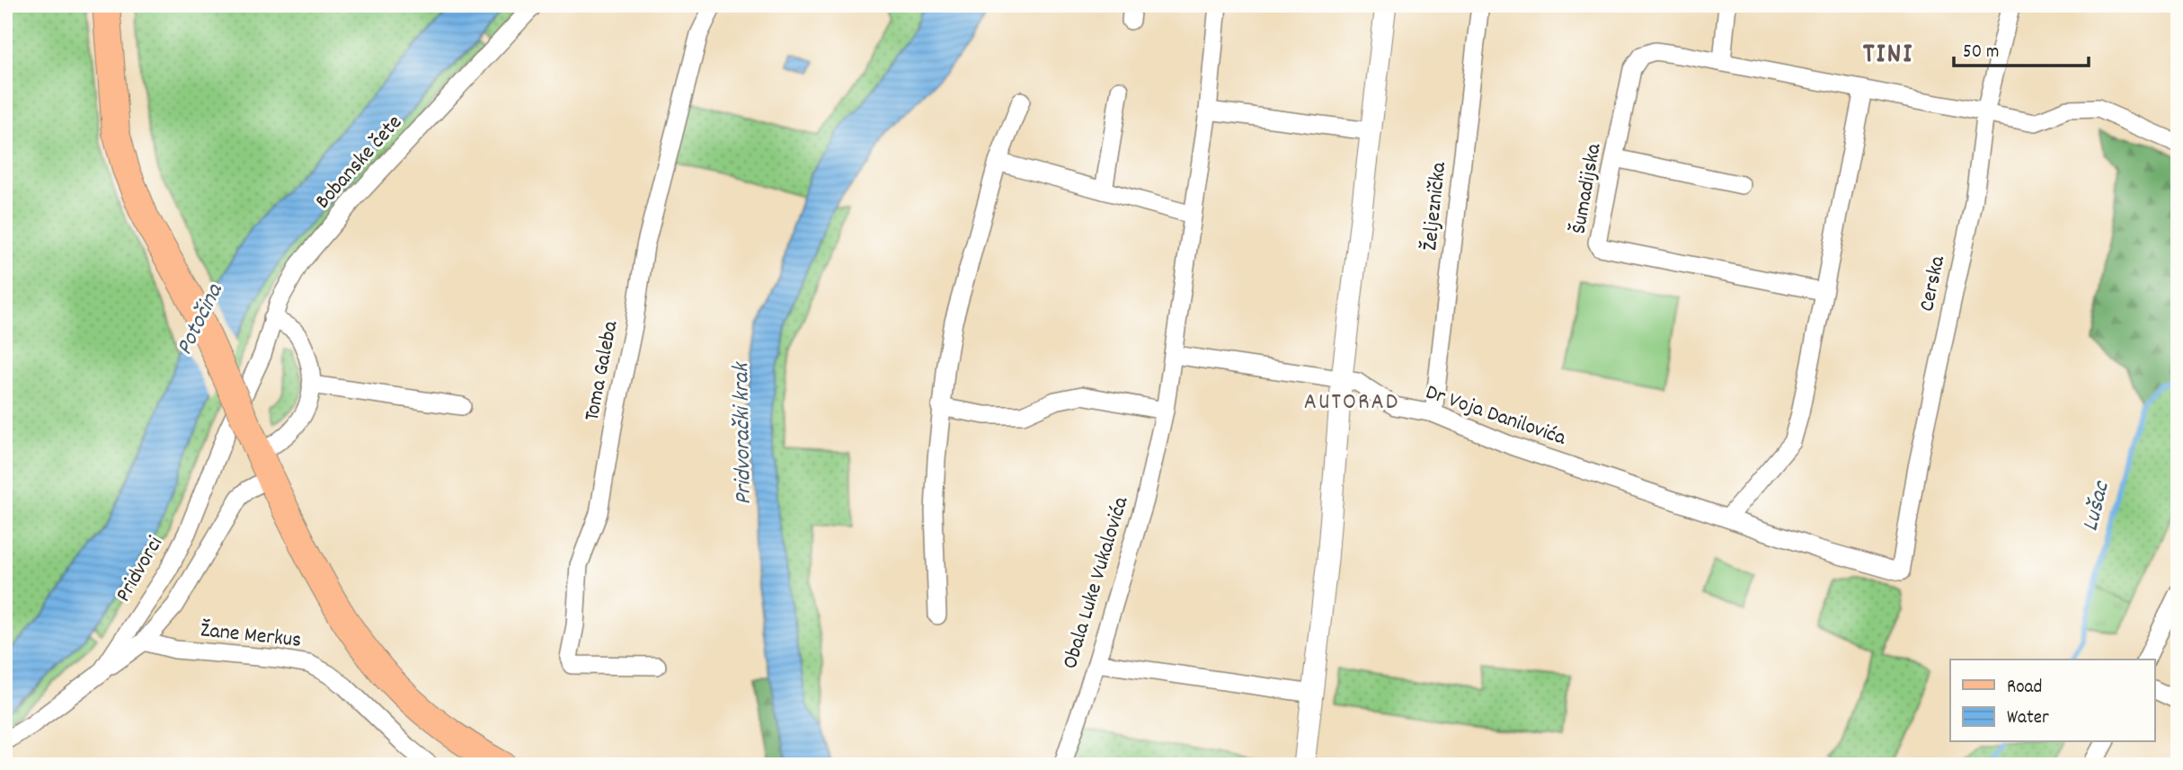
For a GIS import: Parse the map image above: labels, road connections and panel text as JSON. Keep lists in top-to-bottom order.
{
  "streets": {
    "street": [
      "Bobanske čete",
      "Šumadijska",
      "Željeznička",
      "Cerska",
      "Toma Galeba",
      "Dr Voja Danilovića",
      "Pridvorci",
      "Obala Luke Vukalovića",
      "Žane Merkus"
    ]
  },
  "crossings": [
    ["Bobanske čete", "Pridvorci"],
    ["Šumadijska", "Cerska"],
    ["Željeznička", "Dr Voja Danilovića"],
    ["Cerska", "Dr Voja Danilovića"],
    ["Dr Voja Danilovića", "Obala Luke Vukalovića"]
  ],
  "districts": ["TINI", "AUTORAD"],
  "water": ["Potočina", "Pridvorački krak", "Lušac"],
  "legend": ["Road", "Water"],
  "scale_bar": "50 m"
}
